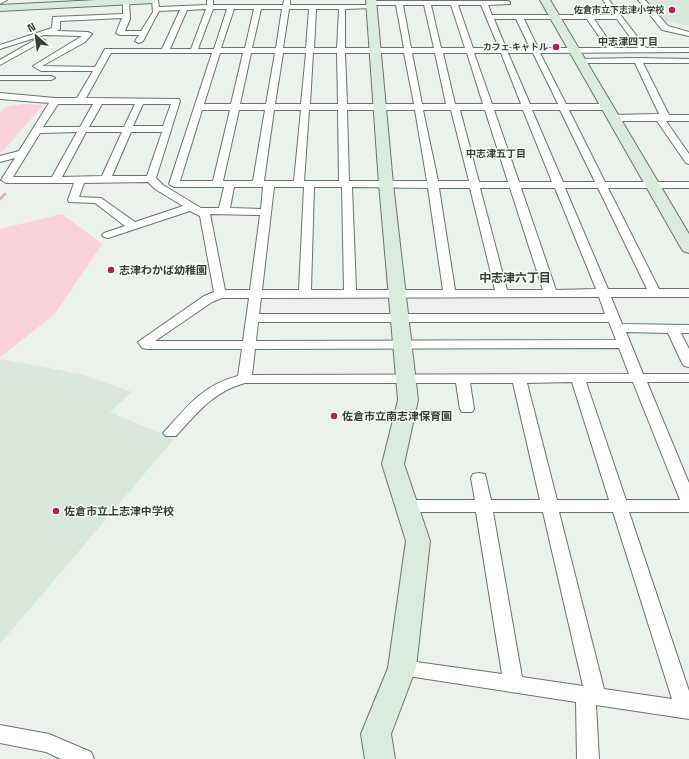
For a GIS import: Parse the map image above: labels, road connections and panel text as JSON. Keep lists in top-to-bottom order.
{
  "districts": ["中志津四丁目", "中志津五丁目", "中志津六丁目"],
  "places": [
    "佐倉市立下志津小学校",
    "カフェ キャトル",
    "志津わかば幼稚園",
    "佐倉市立南志津保育園",
    "佐倉市立上志津中学校"
  ],
  "north": "top left"
}
